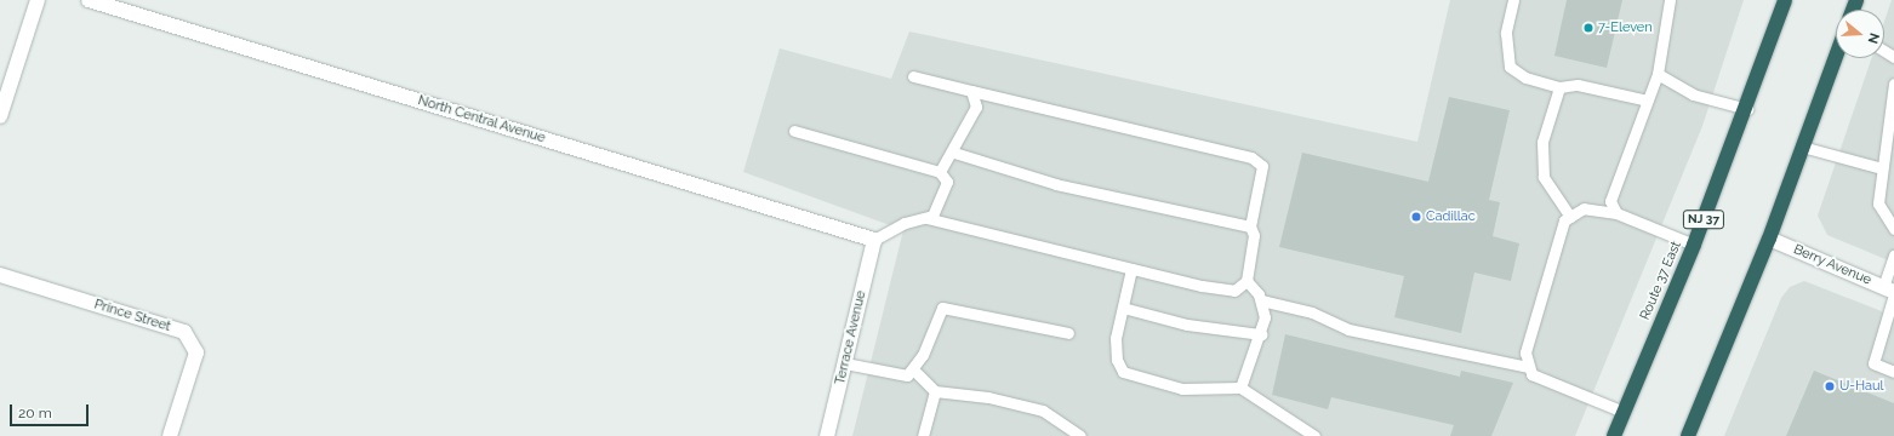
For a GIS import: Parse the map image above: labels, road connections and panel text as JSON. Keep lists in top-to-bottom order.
{
  "streets": {
    "highway": ["NJ 37", "Route 37 East"],
    "street": [
      "North Central Avenue",
      "Berry Avenue",
      "Prince Street",
      "Terrace Avenue"
    ]
  },
  "crossings": [
    ["North Central Avenue", "Terrace Avenue"]
  ],
  "places": ["7-Eleven", "Cadillac", "U-Haul"],
  "scale_bar": "20 m",
  "north": "right"
}
